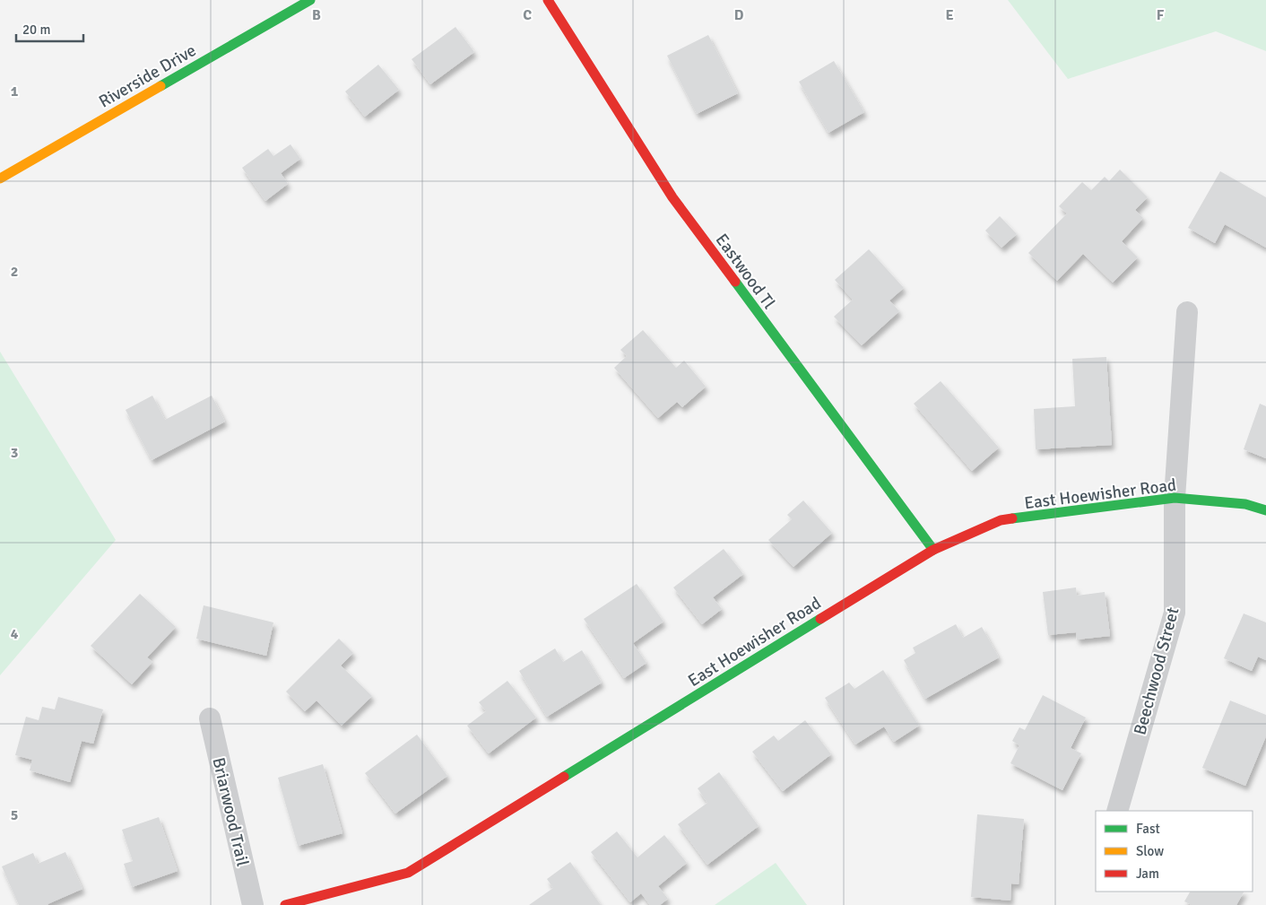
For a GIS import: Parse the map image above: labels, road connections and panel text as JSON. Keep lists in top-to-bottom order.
{
  "streets": {
    "street": [
      "Riverside Drive",
      "Eastwood Tl",
      "East Hoewisher Road",
      "Beechwood Street",
      "Briarwood Trail"
    ]
  },
  "crossings": [
    ["Eastwood Tl", "East Hoewisher Road"],
    ["East Hoewisher Road", "Beechwood Street"]
  ],
  "legend": ["Fast", "Slow", "Jam"],
  "scale_bar": "20 m",
  "grid": {
    "columns": [
      "B",
      "C",
      "D",
      "E",
      "F"
    ],
    "rows": [
      "1",
      "2",
      "3",
      "4",
      "5"
    ]
  }
}
